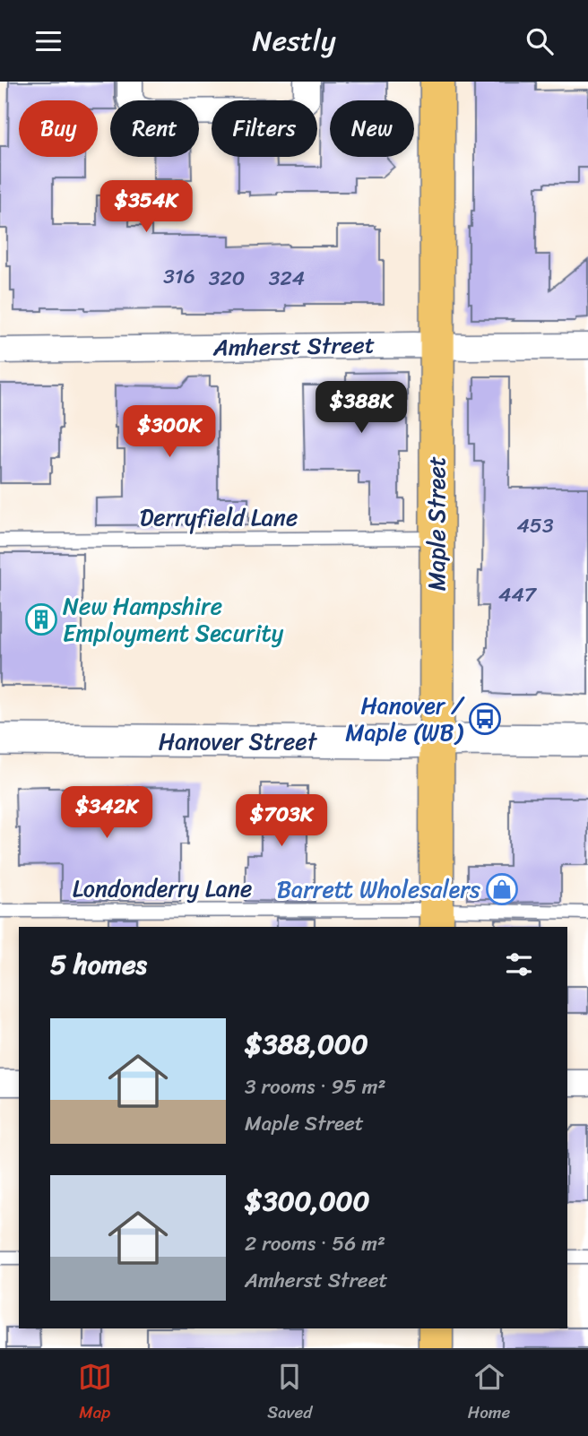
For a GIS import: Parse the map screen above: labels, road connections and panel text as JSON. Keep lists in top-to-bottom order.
{
  "streets": {
    "main road": ["Maple Street"],
    "street": ["Amherst Street", "Hanover Street"],
    "lane": ["Derryfield Lane", "Londonderry Lane"]
  },
  "crossings": [
    ["Amherst Street", "Maple Street"],
    ["Derryfield Lane", "Maple Street"],
    ["Maple Street", "Hanover Street"],
    ["Maple Street", "Londonderry Lane"]
  ],
  "places": {
    "building": ["New Hampshire Employment Security"],
    "bus stop": ["Hanover / Maple (WB)"],
    "shop": ["Barrett Wholesalers"]
  },
  "house_numbers": [
    "316",
    "320",
    "324",
    "453",
    "447"
  ],
  "page": {
    "header": "Nestly",
    "chip": [
      "Buy",
      "Rent",
      "Filters",
      "New"
    ],
    "price": [
      "$354K",
      "$388K",
      "$300K",
      "$342K",
      "$703K"
    ],
    "heading": "5 homes",
    "list": [
      {
        "name": "$388,000",
        "note": "3 rooms · 95 m² · Maple Street"
      },
      {
        "name": "$300,000",
        "note": "2 rooms · 56 m² · Amherst Street"
      }
    ],
    "tabs": ["Map", "Saved", "Home"]
  }
}
